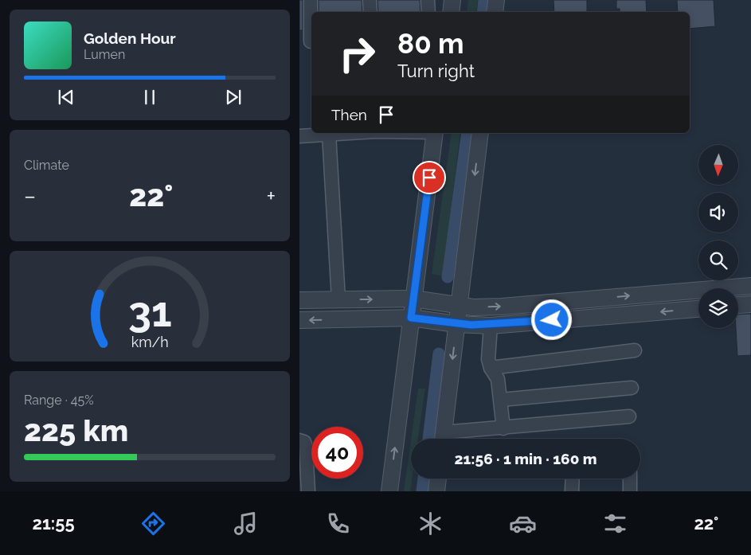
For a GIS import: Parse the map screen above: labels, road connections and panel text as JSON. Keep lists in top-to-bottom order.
{
  "north": "bottom",
  "page": {
    "turn": ["80 m", "Turn right"],
    "song": ["Golden Hour", "Lumen"],
    "then": "Then",
    "tile": [
      "Climate",
      ["Range · 45%", "225 km"]
    ],
    "heat": ["−", "22°", "+"],
    "limit": "40",
    "trip": "21:56 · 1 min · 160 m",
    "tabs": ["21:55", "22°"],
    "gauge": ["31", "km/h"]
  }
}
